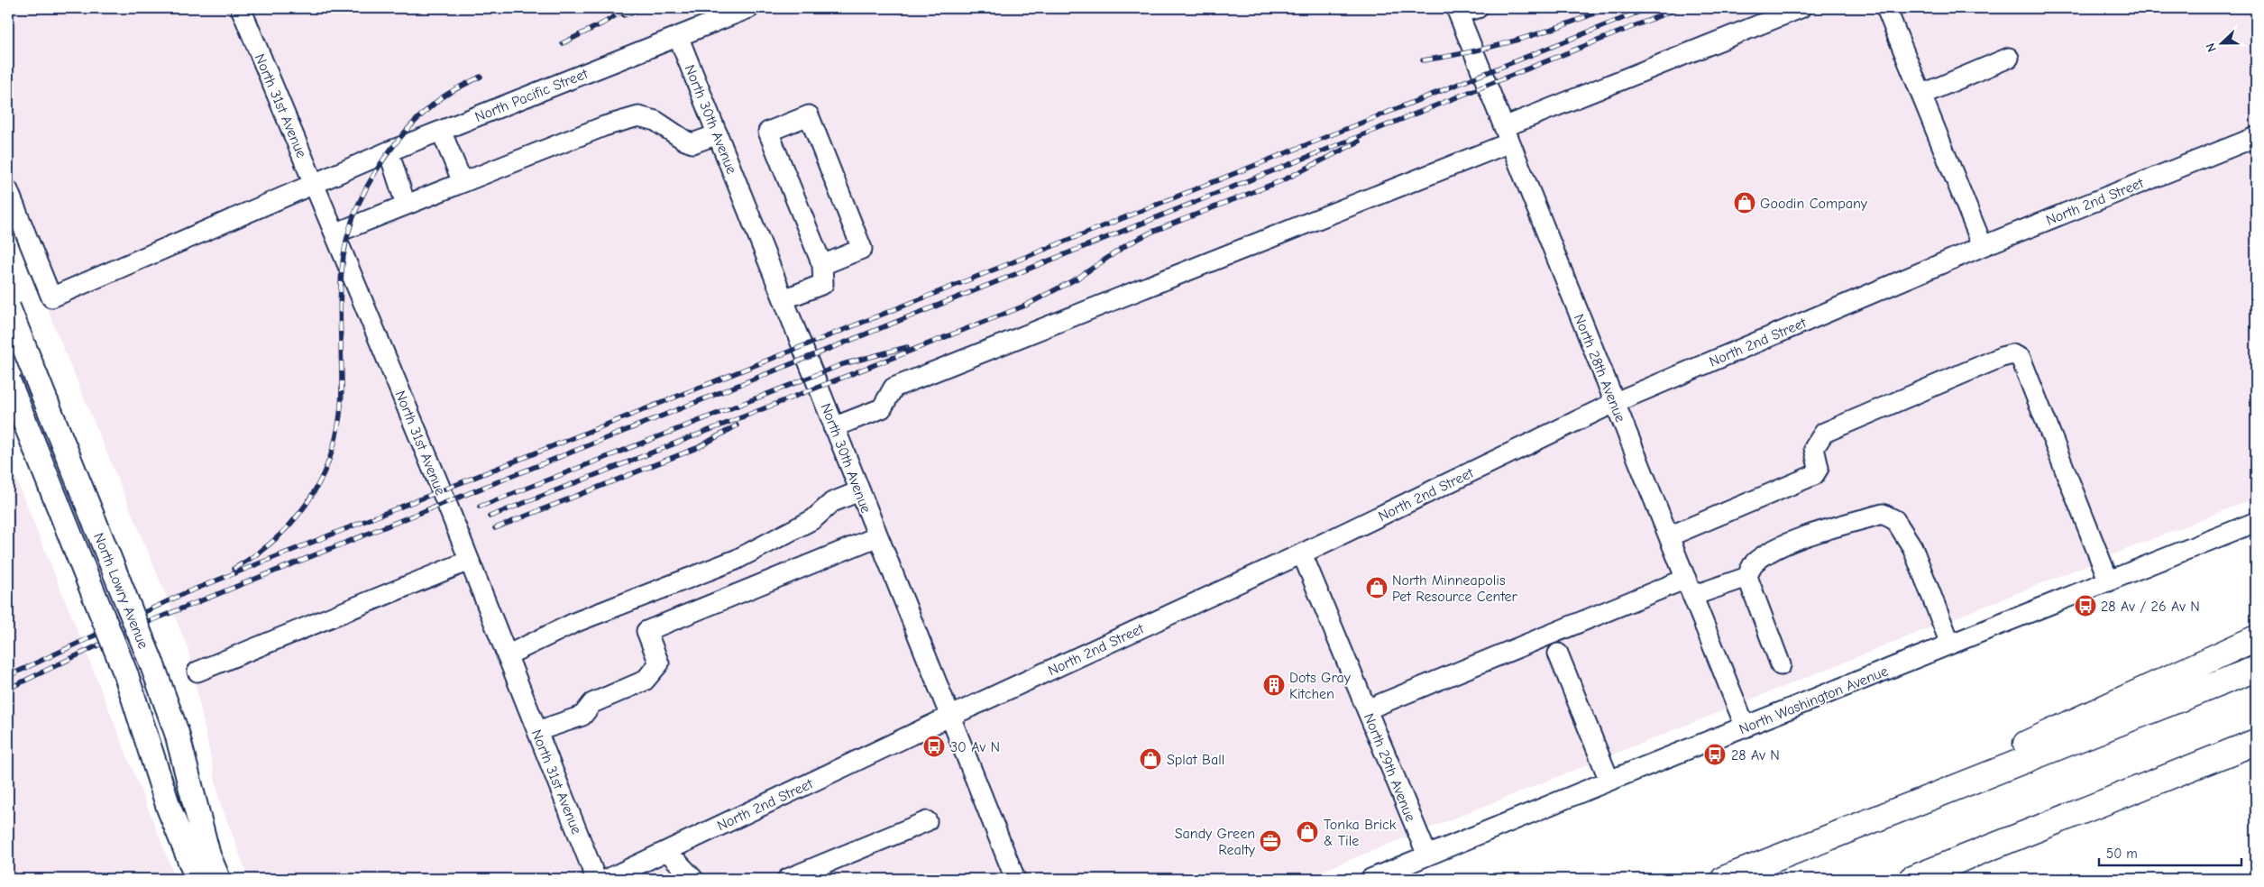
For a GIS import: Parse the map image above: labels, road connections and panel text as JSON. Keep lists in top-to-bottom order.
{
  "streets": {
    "main road": ["North Lowry Avenue"],
    "street": [
      "North Pacific Street",
      "North 31st Avenue",
      "North 30th Avenue",
      "North 2nd Street",
      "North 28th Avenue",
      "North Washington Avenue",
      "North 29th Avenue"
    ]
  },
  "crossings": [
    ["North Pacific Street", "North 31st Avenue"],
    ["North Pacific Street", "North 30th Avenue"],
    ["North 30th Avenue", "North 2nd Street"],
    ["North 2nd Street", "North 28th Avenue"],
    ["North 2nd Street", "North 29th Avenue"],
    ["North 28th Avenue", "North Washington Avenue"],
    ["North Washington Avenue", "North 29th Avenue"]
  ],
  "places": {
    "shop": [
      "Goodin Company",
      "North Minneapolis Pet Resource Center",
      "Splat Ball",
      "Tonka Brick & Tile"
    ],
    "bus stop": ["28 Av / 26 Av N", "30 Av N", "28 Av N"],
    "building": ["Dots Gray Kitchen"],
    "office": ["Sandy Green Realty"]
  },
  "scale_bar": "50 m",
  "north": "left"
}
